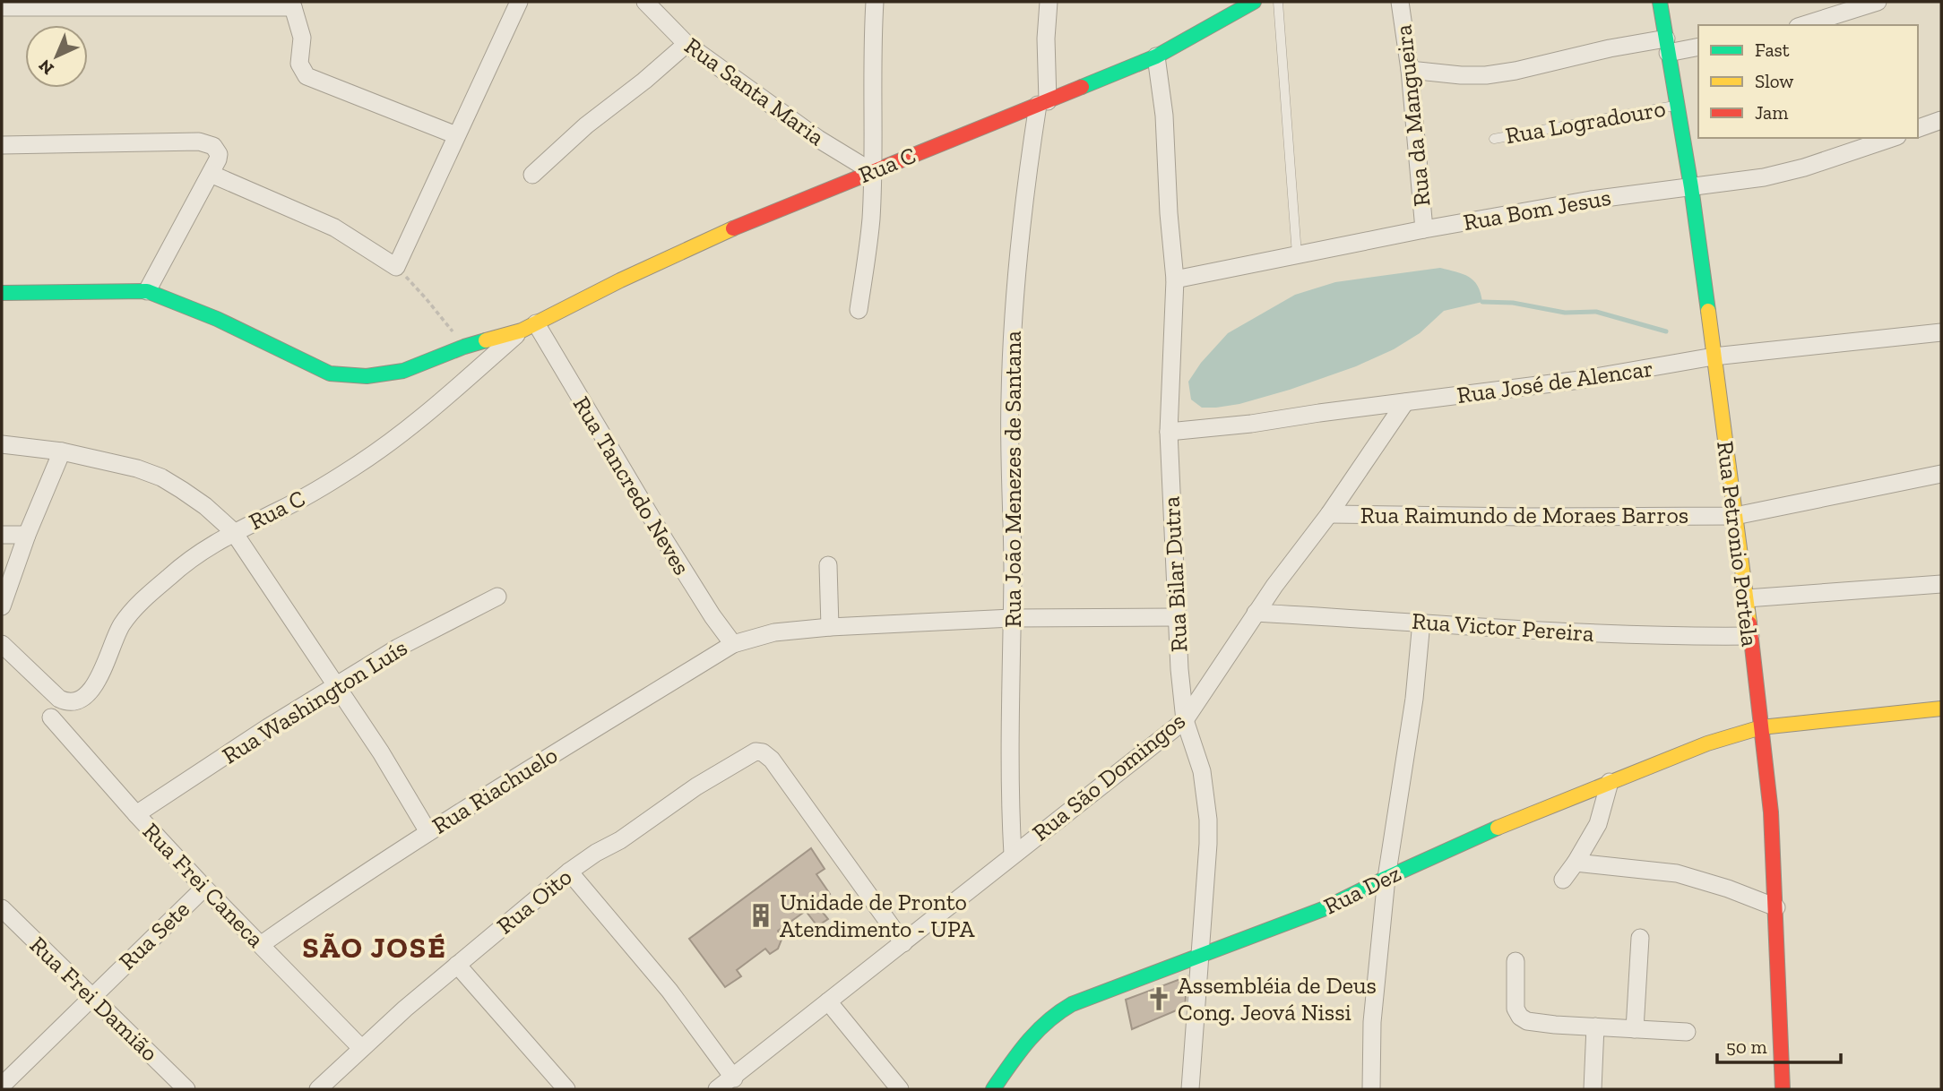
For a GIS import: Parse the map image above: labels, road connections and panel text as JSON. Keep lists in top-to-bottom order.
{
  "streets": {
    "street": [
      "Rua Santa Maria",
      "Rua da Mangueira",
      "Rua C",
      "Rua Bom Jesus",
      "Rua José de Alencar",
      "Rua João Menezes de Santana",
      "Rua Tancredo Neves",
      "Rua Raimundo de Moraes Barros",
      "Rua Petronio Portela",
      "Rua Bilar Dutra",
      "Rua Victor Pereira",
      "Rua Washington Luís",
      "Rua São Domingos",
      "Rua Riachuelo",
      "Rua Frei Caneca",
      "Rua Dez",
      "Rua Oito",
      "Rua Sete",
      "Rua Frei Damião"
    ],
    "lane": ["Rua Logradouro"]
  },
  "crossings": [
    ["Rua Santa Maria", "Rua C"],
    ["Rua da Mangueira", "Rua Bom Jesus"],
    ["Rua Logradouro", "Rua Petronio Portela"],
    ["Rua C", "Rua João Menezes de Santana"],
    ["Rua C", "Rua Tancredo Neves"],
    ["Rua C", "Rua Bilar Dutra"],
    ["Rua Bom Jesus", "Rua Petronio Portela"],
    ["Rua Bom Jesus", "Rua Bilar Dutra"],
    ["Rua José de Alencar", "Rua Petronio Portela"],
    ["Rua José de Alencar", "Rua Bilar Dutra"],
    ["Rua José de Alencar", "Rua São Domingos"],
    ["Rua João Menezes de Santana", "Rua São Domingos"],
    ["Rua João Menezes de Santana", "Rua Riachuelo"],
    ["Rua Tancredo Neves", "Rua Riachuelo"],
    ["Rua Raimundo de Moraes Barros", "Rua Petronio Portela"],
    ["Rua Raimundo de Moraes Barros", "Rua São Domingos"],
    ["Rua Petronio Portela", "Rua Victor Pereira"],
    ["Rua Petronio Portela", "Rua Dez"],
    ["Rua Bilar Dutra", "Rua São Domingos"],
    ["Rua Bilar Dutra", "Rua Riachuelo"],
    ["Rua Bilar Dutra", "Rua Dez"],
    ["Rua Victor Pereira", "Rua São Domingos"],
    ["Rua Washington Luís", "Rua Frei Caneca"],
    ["Rua São Domingos", "Rua Oito"],
    ["Rua Riachuelo", "Rua Frei Caneca"],
    ["Rua Frei Caneca", "Rua Oito"],
    ["Rua Frei Caneca", "Rua Sete"],
    ["Rua Sete", "Rua Frei Damião"]
  ],
  "districts": ["SÃO JOSÉ"],
  "places": {
    "building": ["Unidade de Pronto Atendimento - UPA"],
    "church": ["Assembléia de Deus Cong. Jeová Nissi"]
  },
  "legend": ["Fast", "Slow", "Jam"],
  "scale_bar": "50 m",
  "north": "bottom left"
}
